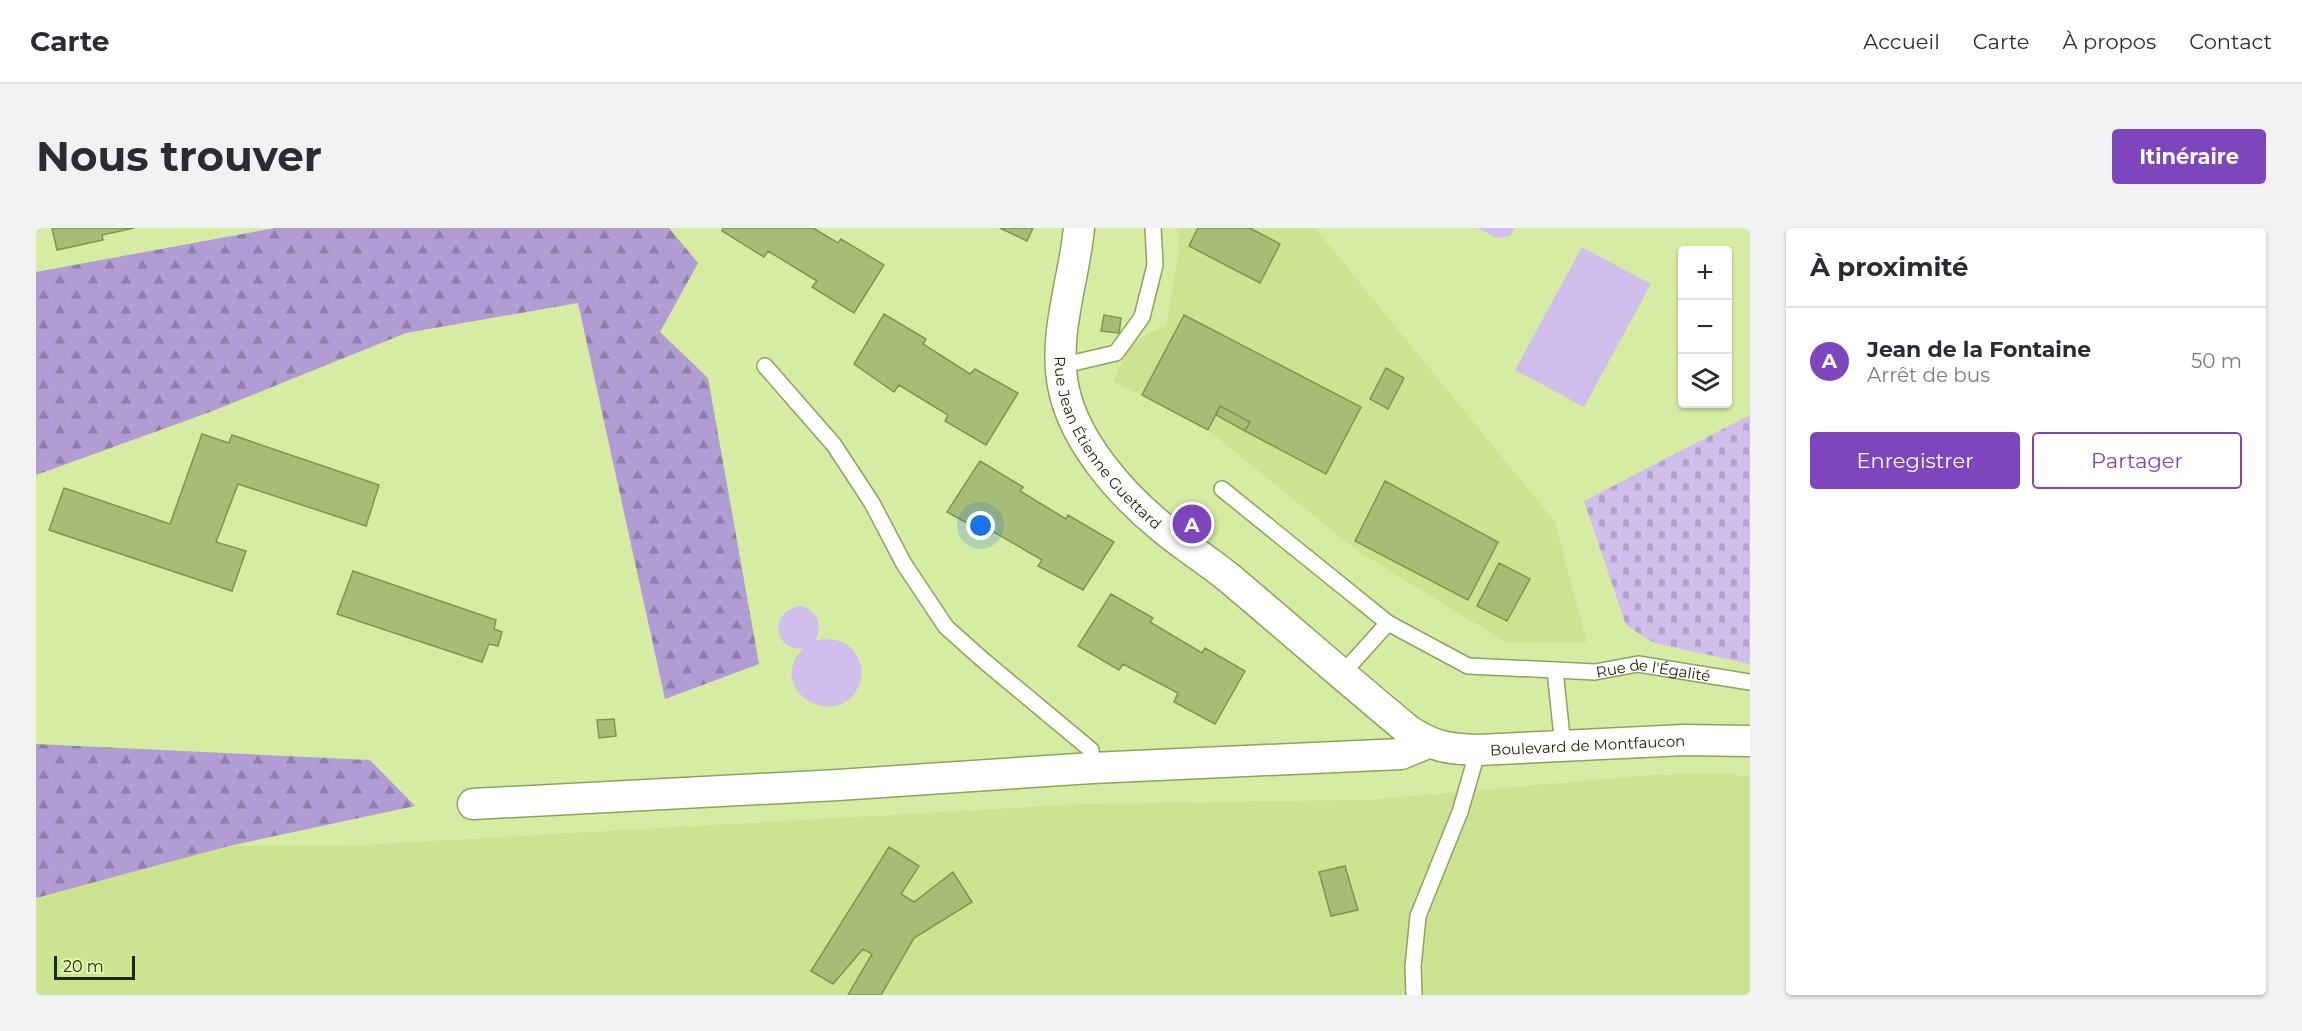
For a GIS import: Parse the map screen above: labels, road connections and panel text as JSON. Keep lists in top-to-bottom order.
{
  "streets": {
    "street": ["Rue Jean Étienne Guettard", "Boulevard de Montfaucon"],
    "lane": ["Rue de l'Égalité"]
  },
  "crossings": [
    ["Rue Jean Étienne Guettard", "Boulevard de Montfaucon"]
  ],
  "scale_bar": "20 m",
  "page": {
    "header": "Carte",
    "nav": [
      "Accueil",
      "Carte",
      "À propos",
      "Contact"
    ],
    "buttons": [
      "Itinéraire",
      ["Enregistrer", "Partager"]
    ],
    "title": "Nous trouver",
    "heading": "À proximité",
    "map_buttons": ["+", "−"],
    "list": [
      {
        "mark": "A",
        "name": "Jean de la Fontaine",
        "note": "Arrêt de bus",
        "value": "50 m"
      }
    ],
    "pins": "A",
    "scale": "20 m"
  }
}
